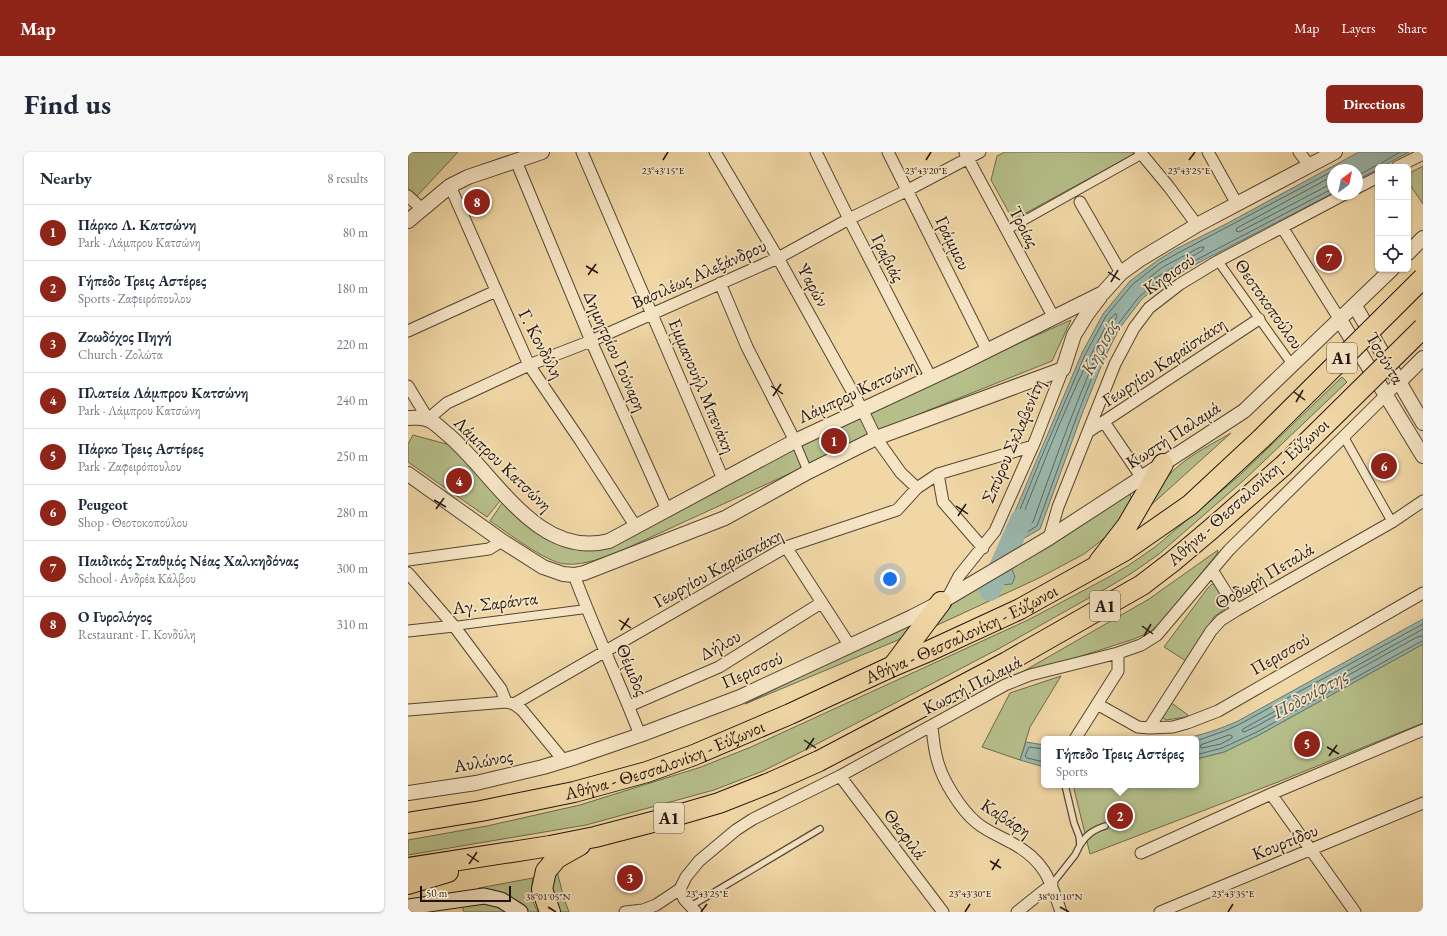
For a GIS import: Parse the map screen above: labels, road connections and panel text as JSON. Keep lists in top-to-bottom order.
{
  "streets": {
    "highway": ["Α1", "Αθήνα - Θεσσαλονίκη - Εύζωνοι"],
    "street": [
      "Τροίας",
      "Γράμμου",
      "Γραβιάς",
      "Βασιλέως Αλεξάνδρου",
      "Κηφισού",
      "Ψαρών",
      "Θεοτοκοπούλου",
      "Γ. Κονδύλη",
      "Δημητρίου Γούναρη",
      "Τσούντα",
      "Γεωργίου Καραϊσκάκη",
      "Εμμανουήλ Μπενάκη",
      "Λάμπρου Κατσώνη",
      "Κωστή Παλαμά",
      "Σπύρου Σκλαβενίτη",
      "Θοδωρή Πεταλά",
      "Αγ. Σαράντα",
      "Δήλου",
      "Περισσού",
      "Θέμιδος",
      "Αυλώνος",
      "Καβάφη",
      "Θεοφιλά",
      "Κουρτίδου"
    ]
  },
  "crossings": [
    ["Τροίας", "Βασιλέως Αλεξάνδρου"],
    ["Τροίας", "Λάμπρου Κατσώνη"],
    ["Γράμμου", "Βασιλέως Αλεξάνδρου"],
    ["Γράμμου", "Λάμπρου Κατσώνη"],
    ["Γραβιάς", "Βασιλέως Αλεξάνδρου"],
    ["Γραβιάς", "Λάμπρου Κατσώνη"],
    ["Βασιλέως Αλεξάνδρου", "Ψαρών"],
    ["Βασιλέως Αλεξάνδρου", "Γ. Κονδύλη"],
    ["Βασιλέως Αλεξάνδρου", "Δημητρίου Γούναρη"],
    ["Βασιλέως Αλεξάνδρου", "Εμμανουήλ Μπενάκη"],
    ["Βασιλέως Αλεξάνδρου", "Λάμπρου Κατσώνη"],
    ["Κηφισού", "Θεοτοκοπούλου"],
    ["Κηφισού", "Γεωργίου Καραϊσκάκη"],
    ["Κηφισού", "Κωστή Παλαμά"],
    ["Ψαρών", "Γεωργίου Καραϊσκάκη"],
    ["Ψαρών", "Λάμπρου Κατσώνη"],
    ["Θεοτοκοπούλου", "Γεωργίου Καραϊσκάκη"],
    ["Θεοτοκοπούλου", "Κωστή Παλαμά"],
    ["Γ. Κονδύλη", "Λάμπρου Κατσώνη"],
    ["Δημητρίου Γούναρη", "Λάμπρου Κατσώνη"],
    ["Τσούντα", "Κωστή Παλαμά"],
    ["Γεωργίου Καραϊσκάκη", "Σπύρου Σκλαβενίτη"],
    ["Γεωργίου Καραϊσκάκη", "Θέμιδος"],
    ["Εμμανουήλ Μπενάκη", "Λάμπρου Κατσώνη"],
    ["Λάμπρου Κατσώνη", "Σπύρου Σκλαβενίτη"],
    ["Κωστή Παλαμά", "Σπύρου Σκλαβενίτη"],
    ["Κωστή Παλαμά", "Περισσού"],
    ["Κωστή Παλαμά", "Καβάφη"],
    ["Κωστή Παλαμά", "Θεοφιλά"],
    ["Σπύρου Σκλαβενίτη", "Περισσού"],
    ["Θοδωρή Πεταλά", "Περισσού"],
    ["Αγ. Σαράντα", "Θέμιδος"],
    ["Δήλου", "Θέμιδος"],
    ["Περισσού", "Θέμιδος"],
    ["Περισσού", "Αυλώνος"]
  ],
  "water": ["Κηφισός", "Ποδονίφτης"],
  "scale_bar": "50 m",
  "north": "top right",
  "page": {
    "header": "Map",
    "nav": ["Map", "Layers", "Share"],
    "buttons": "Directions",
    "title": "Find us",
    "heading": ["Nearby", "8 results"],
    "map_buttons": ["+", "−"],
    "pins": [
      "8",
      "7",
      "1",
      "6",
      "4",
      "5",
      "2",
      "3"
    ],
    "list": [
      {
        "mark": "1",
        "name": "Πάρκο Λ. Κατσώνη",
        "note": "Park · Λάμπρου Κατσώνη",
        "value": "80 m"
      },
      {
        "mark": "2",
        "name": "Γήπεδο Τρεις Αστέρες",
        "note": "Sports · Ζαφειρόπουλου",
        "value": "180 m"
      },
      {
        "mark": "3",
        "name": "Ζοωδόχος Πηγή",
        "note": "Church · Ζολώτα",
        "value": "220 m"
      },
      {
        "mark": "4",
        "name": "Πλατεία Λάμπρου Κατσώνη",
        "note": "Park · Λάμπρου Κατσώνη",
        "value": "240 m"
      },
      {
        "mark": "5",
        "name": "Πάρκο Τρεις Αστέρες",
        "note": "Park · Ζαφειρόπουλου",
        "value": "250 m"
      },
      {
        "mark": "6",
        "name": "Peugeot",
        "note": "Shop · Θεοτοκοπούλου",
        "value": "280 m"
      },
      {
        "mark": "7",
        "name": "Παιδικός Σταθμός Νέας Χαλκηδόνας",
        "note": "School · Ανδρέα Κάλβου",
        "value": "300 m"
      },
      {
        "mark": "8",
        "name": "Ο Γυρολόγος",
        "note": "Restaurant · Γ. Κονδύλη",
        "value": "310 m"
      }
    ],
    "popup": ["Γήπεδο Τρεις Αστέρες", "Sports"],
    "scale": "50 m"
  },
  "coordinates": [
    "23°43'15\"E",
    "23°43'20\"E",
    "23°43'25\"E",
    "23°43'30\"E",
    "23°43'35\"E",
    "38°01'05\"N",
    "38°01'10\"N"
  ]
}
